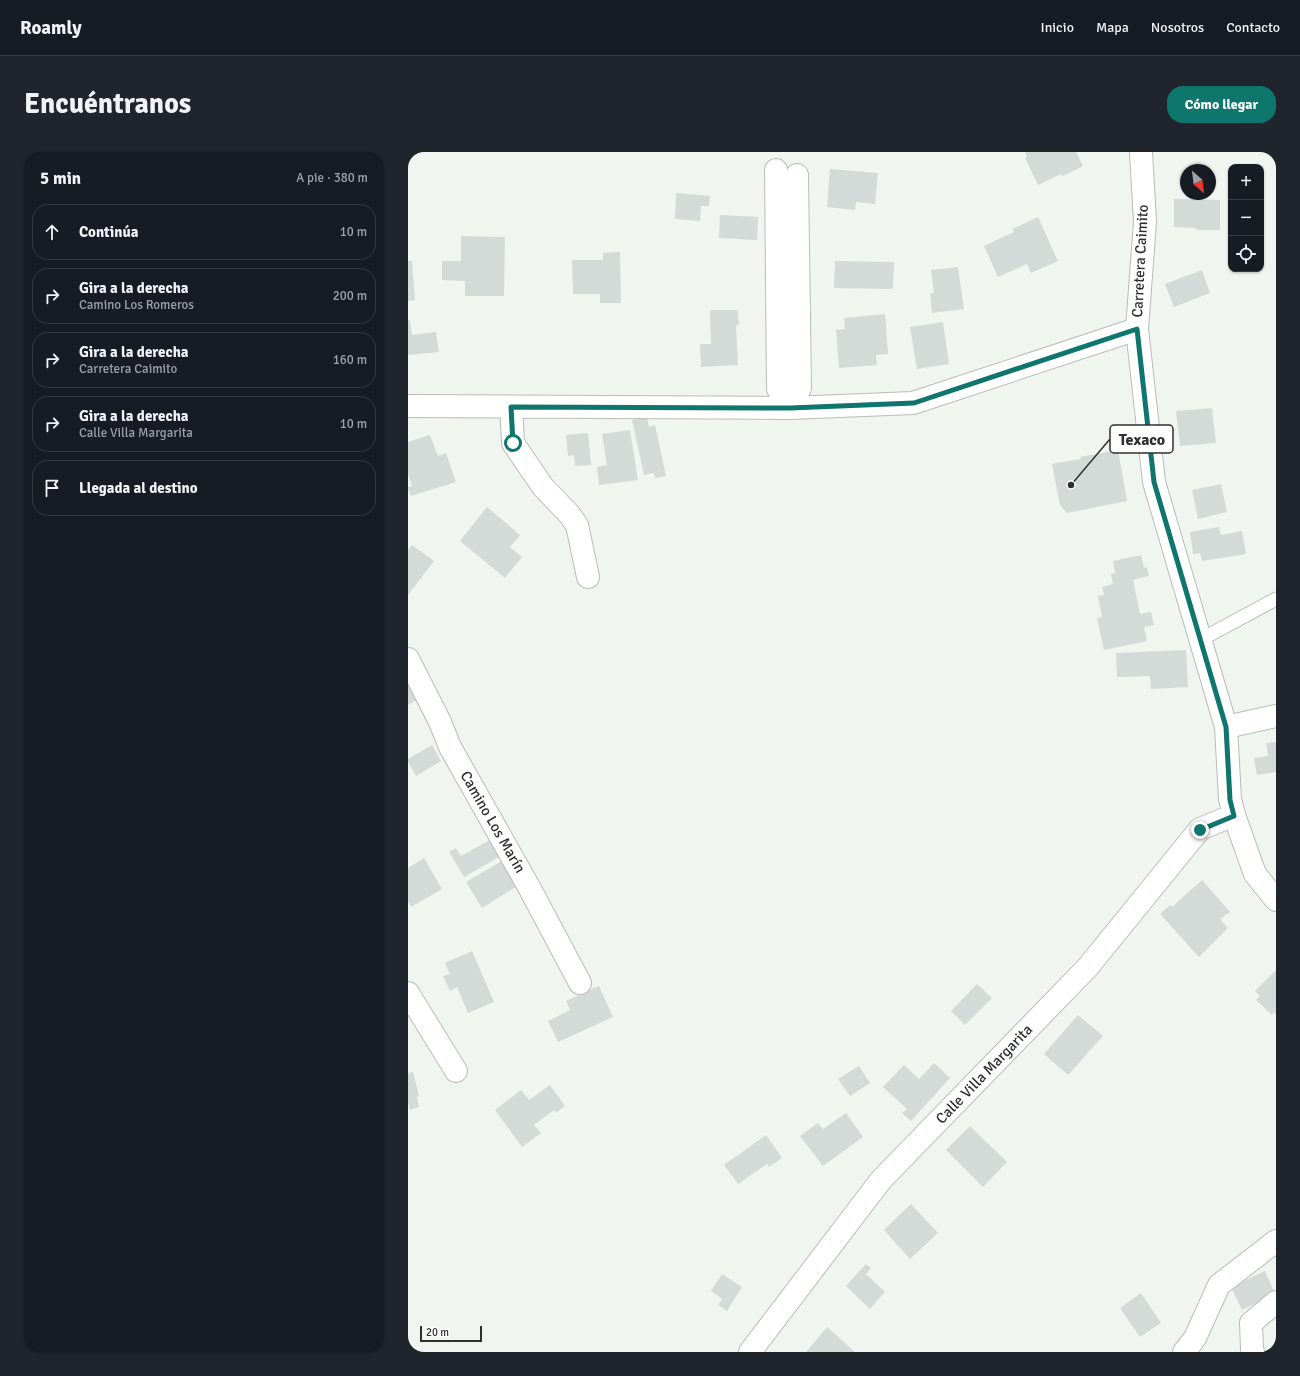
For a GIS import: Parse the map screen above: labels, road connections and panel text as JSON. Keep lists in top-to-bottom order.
{
  "streets": {
    "street": ["Carretera Caimito", "Camino Los Marín", "Calle Villa Margarita"]
  },
  "crossings": [
    ["Carretera Caimito", "Calle Villa Margarita"]
  ],
  "places": ["Texaco"],
  "scale_bar": "20 m",
  "north": "bottom right",
  "page": {
    "header": "Roamly",
    "nav": [
      "Inicio",
      "Mapa",
      "Nosotros",
      "Contacto"
    ],
    "buttons": "Cómo llegar",
    "title": "Encuéntranos",
    "heading": ["5 min", "A pie · 380 m"],
    "map_buttons": ["+", "−"],
    "list": [
      ["Continúa", "10 m"],
      ["Gira a la derecha", "Camino Los Romeros", "200 m"],
      ["Gira a la derecha", "Carretera Caimito", "160 m"],
      ["Gira a la derecha", "Calle Villa Margarita", "10 m"],
      "Llegada al destino"
    ],
    "scale": "20 m"
  }
}
